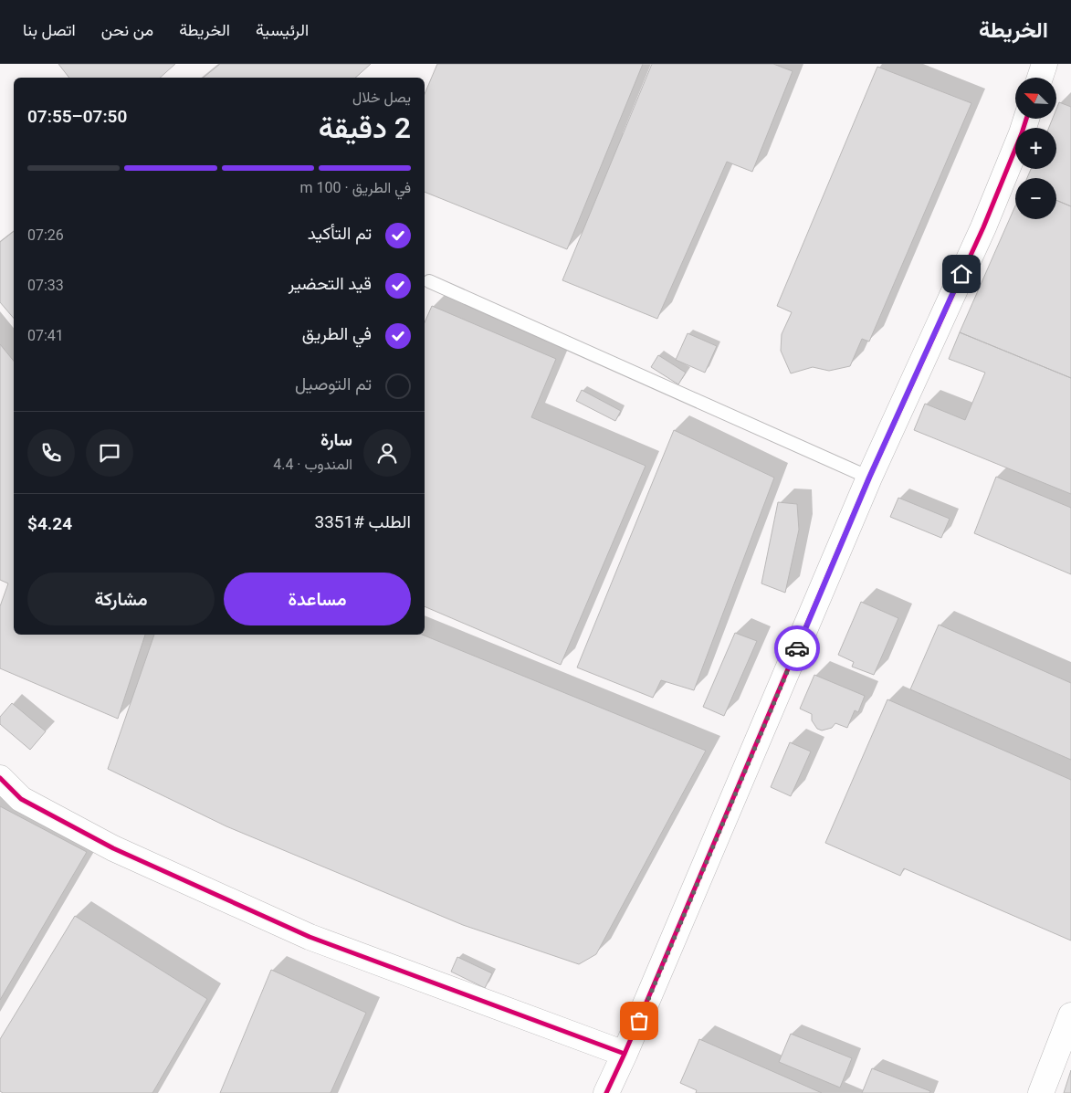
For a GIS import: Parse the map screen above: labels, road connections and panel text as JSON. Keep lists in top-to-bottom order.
{
  "north": "top left",
  "page": {
    "header": "الخريطة",
    "nav": [
      "الرئيسية",
      "الخريطة",
      "من نحن",
      "اتصل بنا"
    ],
    "map_buttons": ["+", "−"],
    "heading": ["2 دقيقة", "يصل خلال", "07:50–07:55"],
    "panel": [
      "سارة",
      "المندوب · 4.4",
      "الطلب #3351",
      "$4.24"
    ],
    "bar": "في الطريق · 100 m",
    "list": [
      ["تم التأكيد", "07:26"],
      ["قيد التحضير", "07:33"],
      ["في الطريق", "07:41"],
      "تم التوصيل"
    ],
    "buttons": ["مساعدة", "مشاركة"]
  }
}
